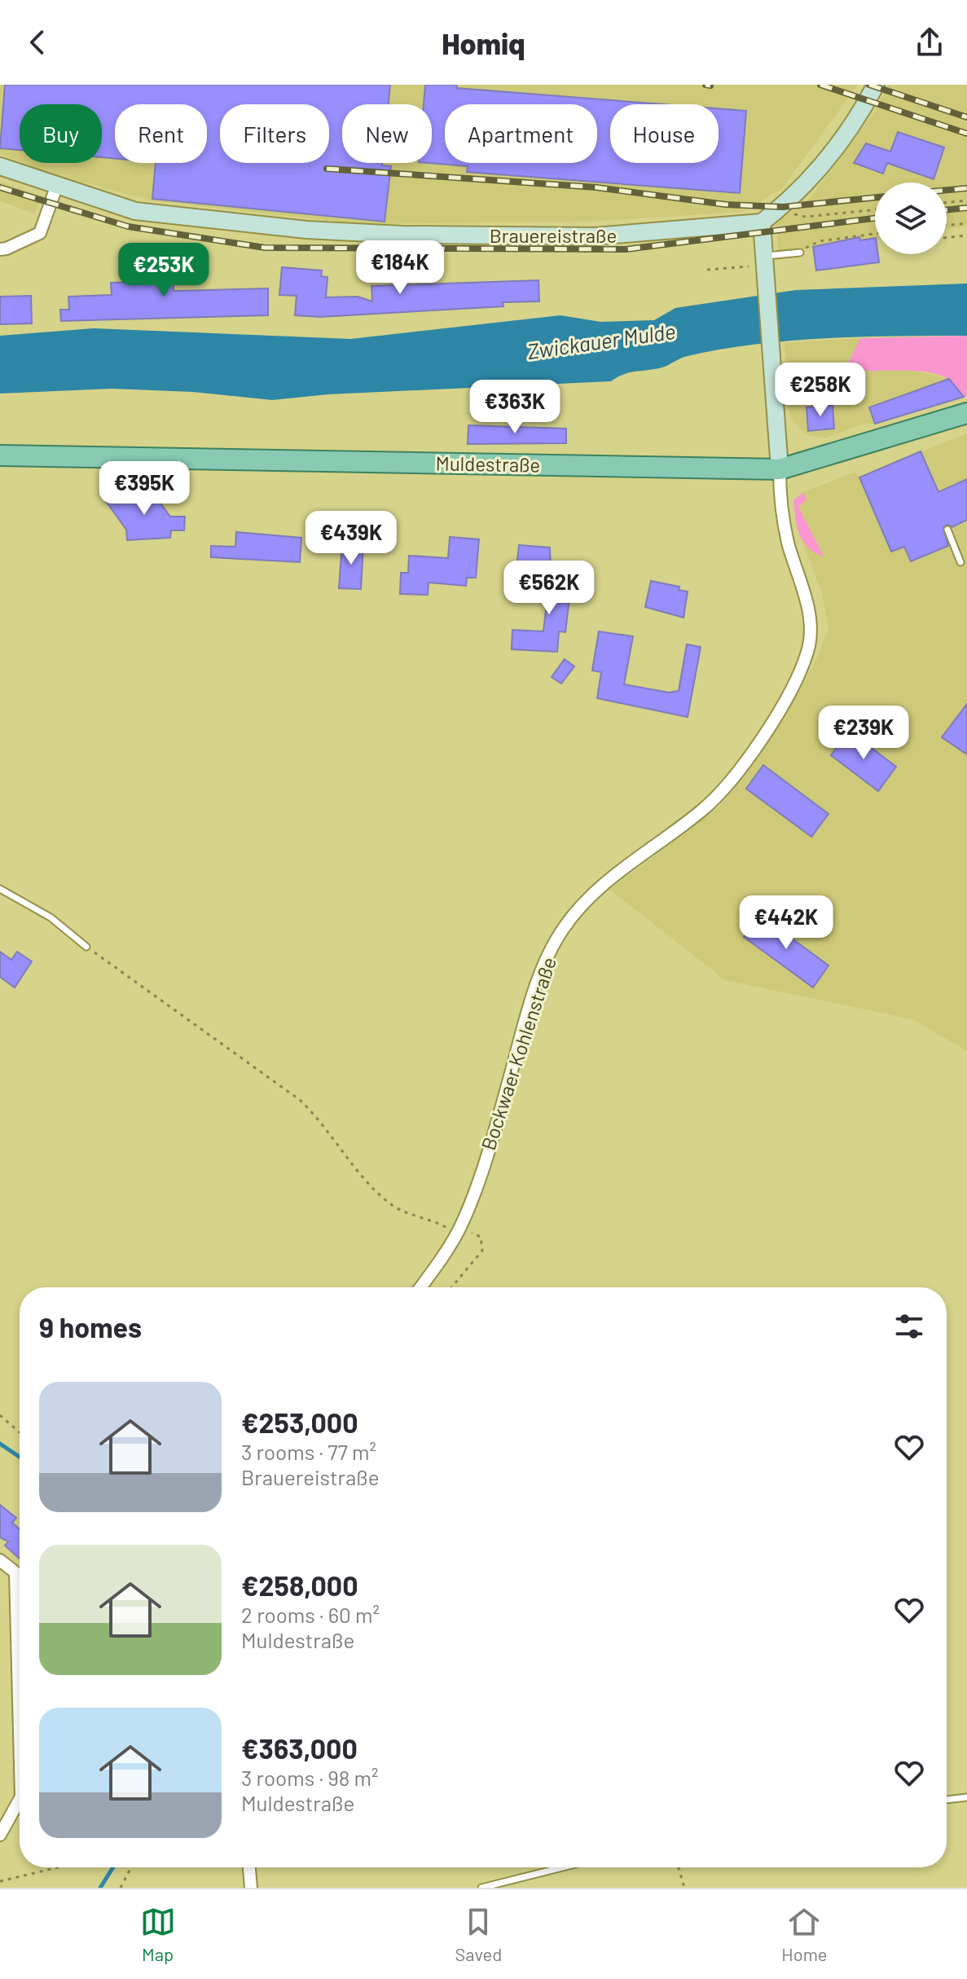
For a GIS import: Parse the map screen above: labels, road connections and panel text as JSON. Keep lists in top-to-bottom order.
{
  "streets": {
    "main road": ["Muldestraße"],
    "street": ["Brauereistraße", "Bockwaer Kohlenstraße"]
  },
  "crossings": [
    ["Muldestraße", "Bockwaer Kohlenstraße"]
  ],
  "water": ["Zwickauer Mulde"],
  "page": {
    "header": "Homiq",
    "chip": [
      "Buy",
      "Rent",
      "Filters",
      "New",
      "Apartment",
      "House"
    ],
    "price": [
      "€184K",
      "€253K",
      "€258K",
      "€363K",
      "€395K",
      "€439K",
      "€562K",
      "€239K",
      "€442K"
    ],
    "heading": "9 homes",
    "list": [
      {
        "name": "€253,000",
        "note": "3 rooms · 77 m² · Brauereistraße"
      },
      {
        "name": "€258,000",
        "note": "2 rooms · 60 m² · Muldestraße"
      },
      {
        "name": "€363,000",
        "note": "3 rooms · 98 m² · Muldestraße"
      }
    ],
    "tabs": ["Map", "Saved", "Home"]
  }
}
